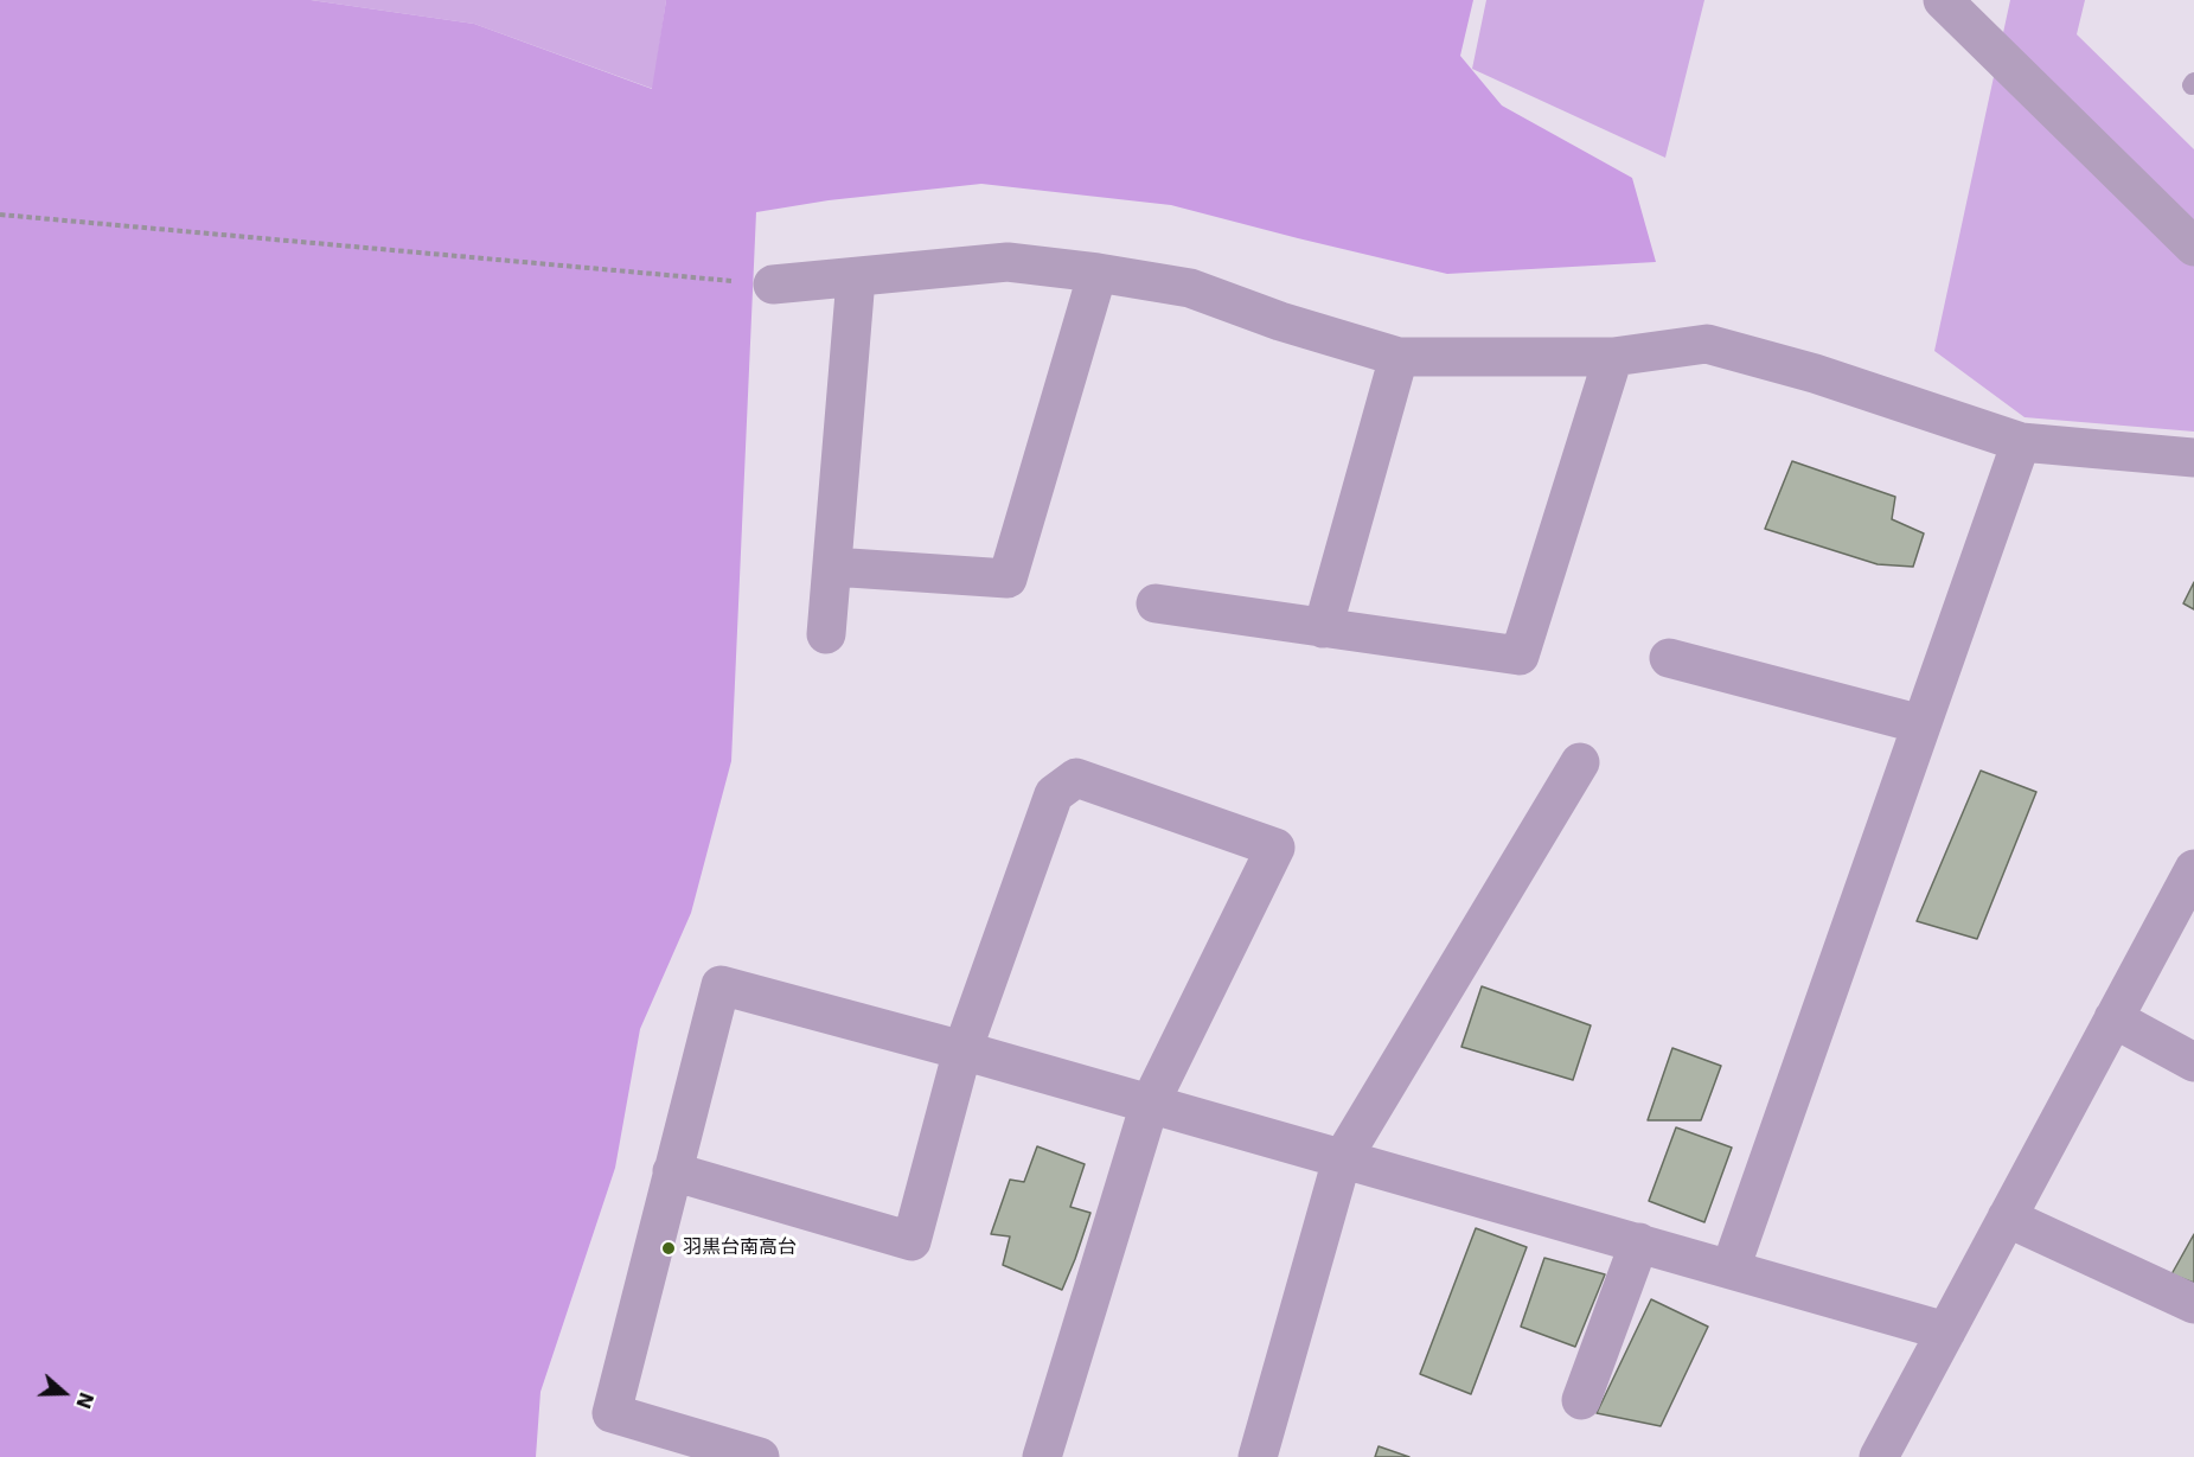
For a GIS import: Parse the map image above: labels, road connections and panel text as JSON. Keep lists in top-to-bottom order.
{
  "places": ["羽黒台南高台"],
  "north": "right"
}
